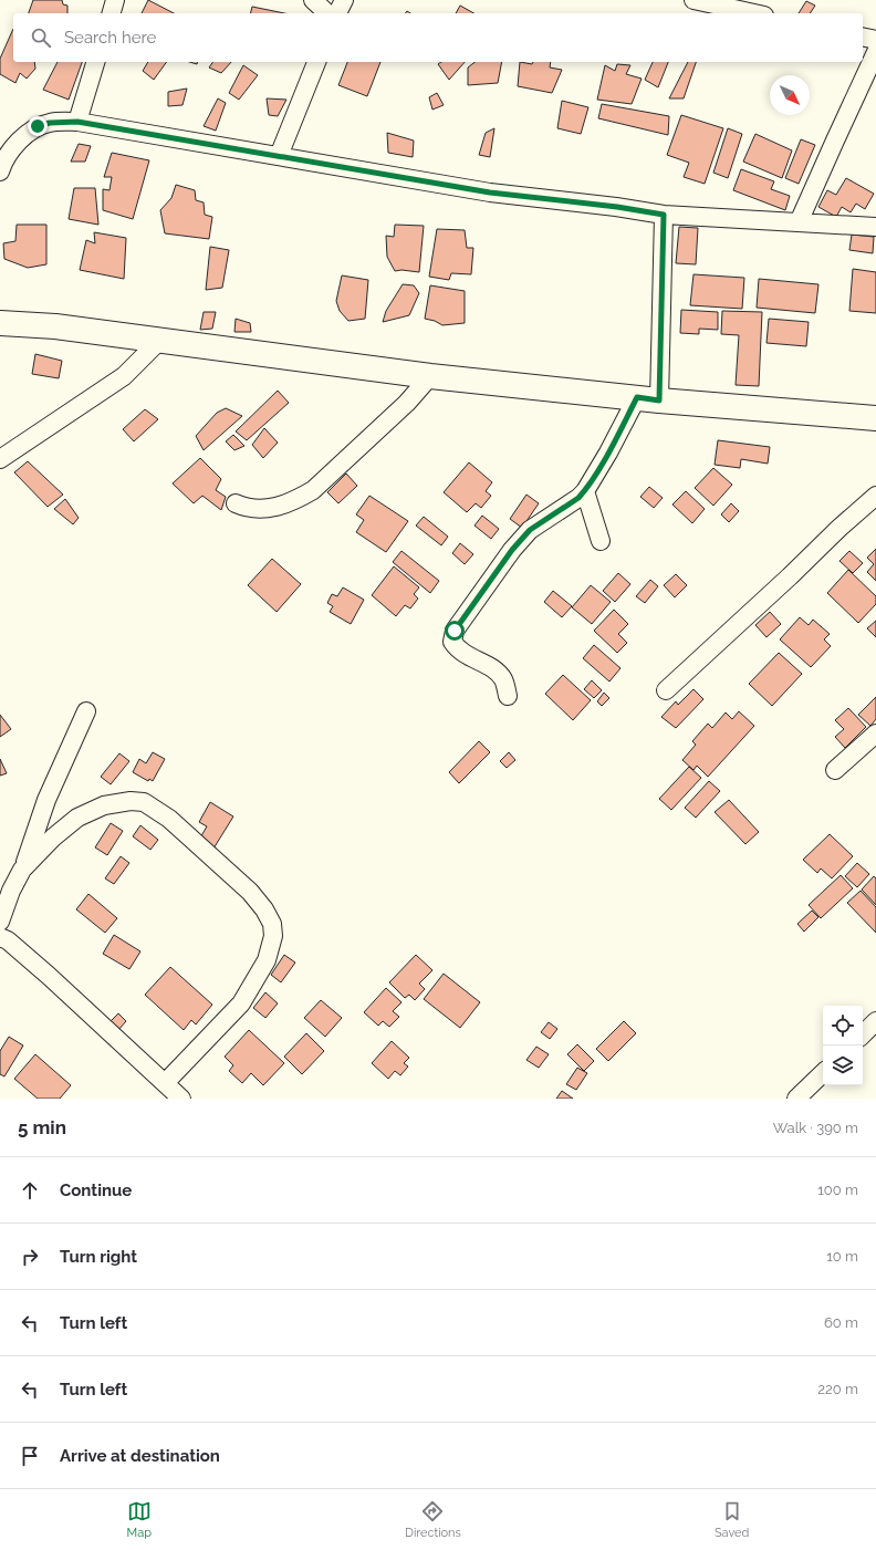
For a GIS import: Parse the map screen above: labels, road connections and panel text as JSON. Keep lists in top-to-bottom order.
{
  "north": "bottom right",
  "page": {
    "search": "Search here",
    "heading": ["5 min", "Walk · 390 m"],
    "list": [
      ["Continue", "100 m"],
      ["Turn right", "10 m"],
      ["Turn left", "60 m"],
      ["Turn left", "220 m"],
      "Arrive at destination"
    ],
    "nav": ["Map", "Directions", "Saved"]
  }
}
